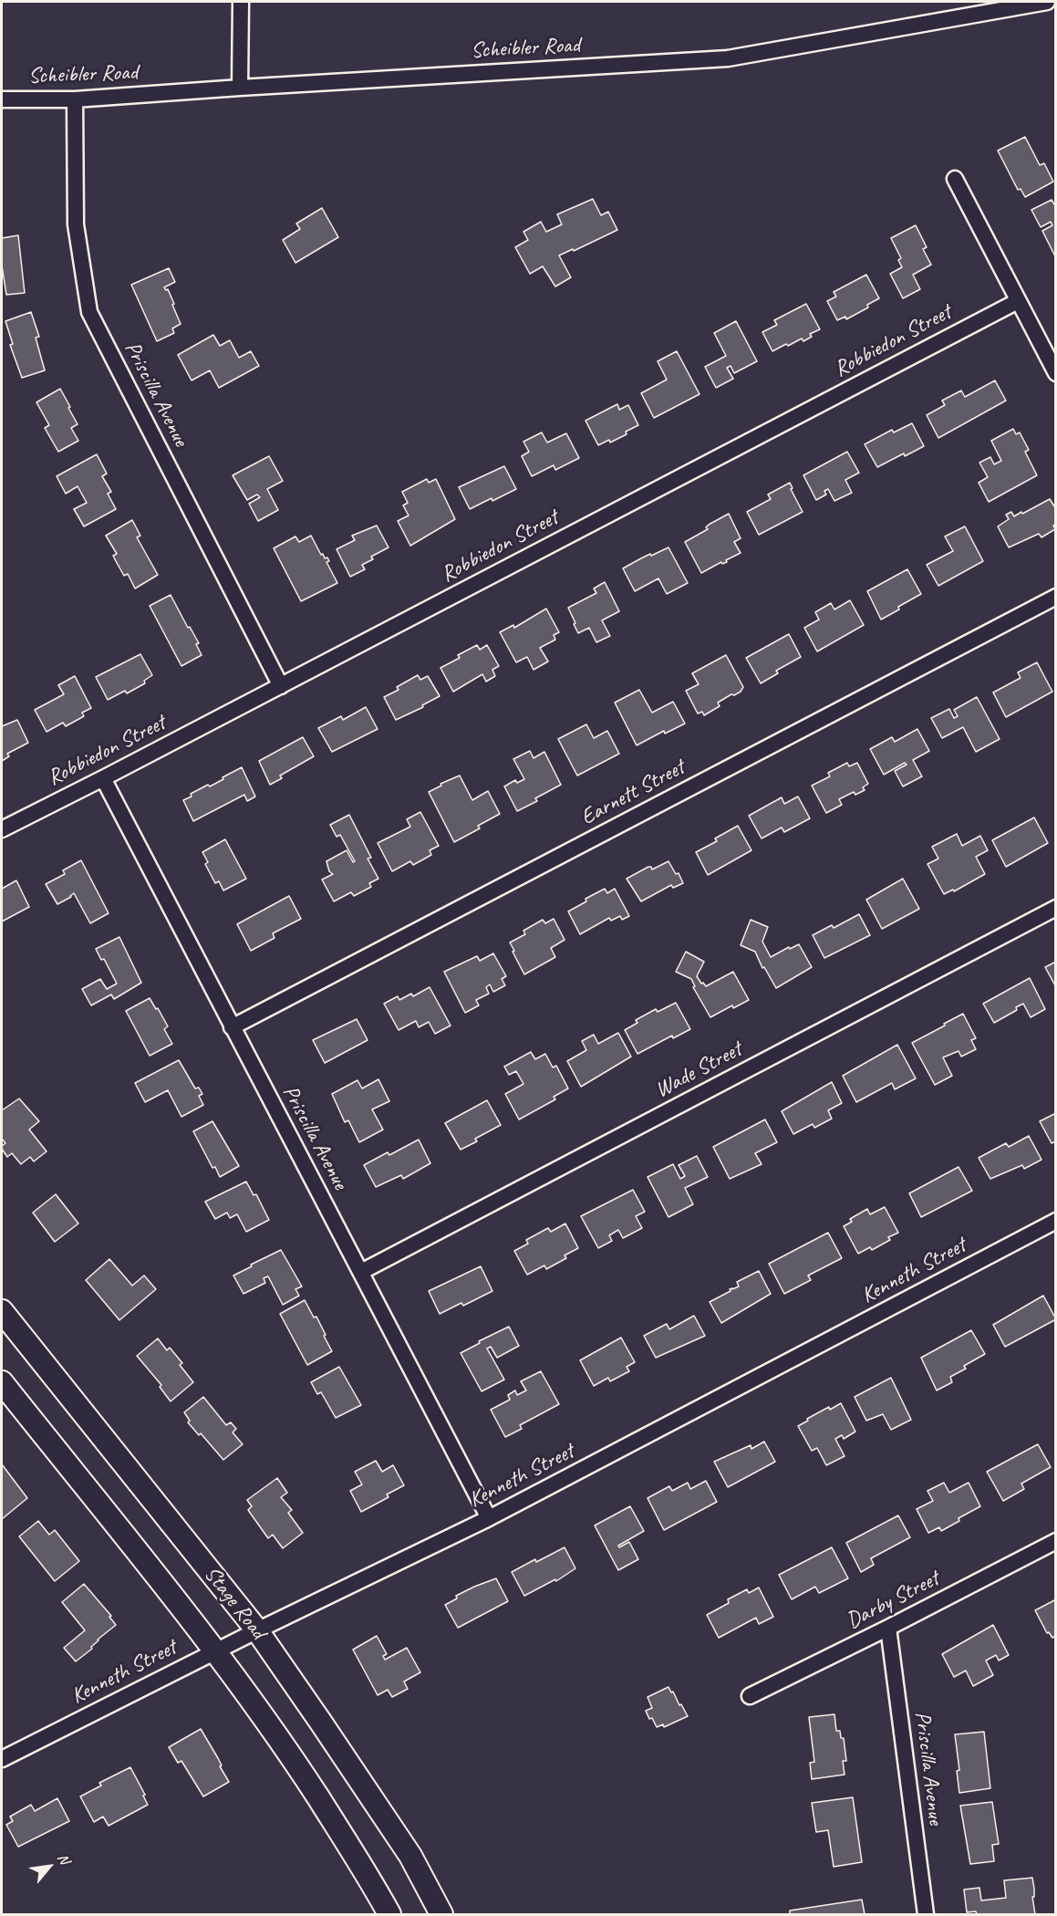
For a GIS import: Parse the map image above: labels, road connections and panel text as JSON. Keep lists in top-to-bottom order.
{
  "streets": {
    "main road": ["Stage Road"],
    "street": [
      "Scheibler Road",
      "Robbiedon Street",
      "Priscilla Avenue",
      "Earnett Street",
      "Wade Street",
      "Kenneth Street",
      "Darby Street"
    ]
  },
  "crossings": [
    ["Scheibler Road", "Priscilla Avenue"],
    ["Robbiedon Street", "Priscilla Avenue"],
    ["Priscilla Avenue", "Earnett Street"],
    ["Priscilla Avenue", "Wade Street"],
    ["Priscilla Avenue", "Kenneth Street"],
    ["Priscilla Avenue", "Darby Street"],
    ["Kenneth Street", "Stage Road"]
  ],
  "north": "top right"
}
